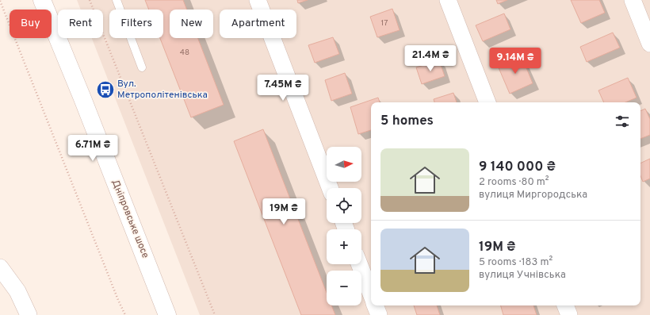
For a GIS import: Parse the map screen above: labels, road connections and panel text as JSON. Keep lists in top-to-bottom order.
{
  "streets": {
    "street": ["Дніпровське шосе"]
  },
  "places": {
    "bus stop": ["Вул. Метрополітенівська"]
  },
  "house_numbers": ["17", "48"],
  "north": "right",
  "page": {
    "chip": [
      "Buy",
      "Rent",
      "Filters",
      "New",
      "Apartment"
    ],
    "price": [
      "21.4M ₴",
      "9.14M ₴",
      "7.45M ₴",
      "6.71M ₴",
      "19M ₴"
    ],
    "heading": "5 homes",
    "list": [
      {
        "name": "9 140 000 ₴",
        "note": "2 rooms · 80 m² · вулиця Миргородська"
      },
      {
        "name": "19M ₴",
        "note": "5 rooms · 183 m² · вулиця Учнівська"
      }
    ],
    "map_buttons": ["+", "−"]
  }
}
